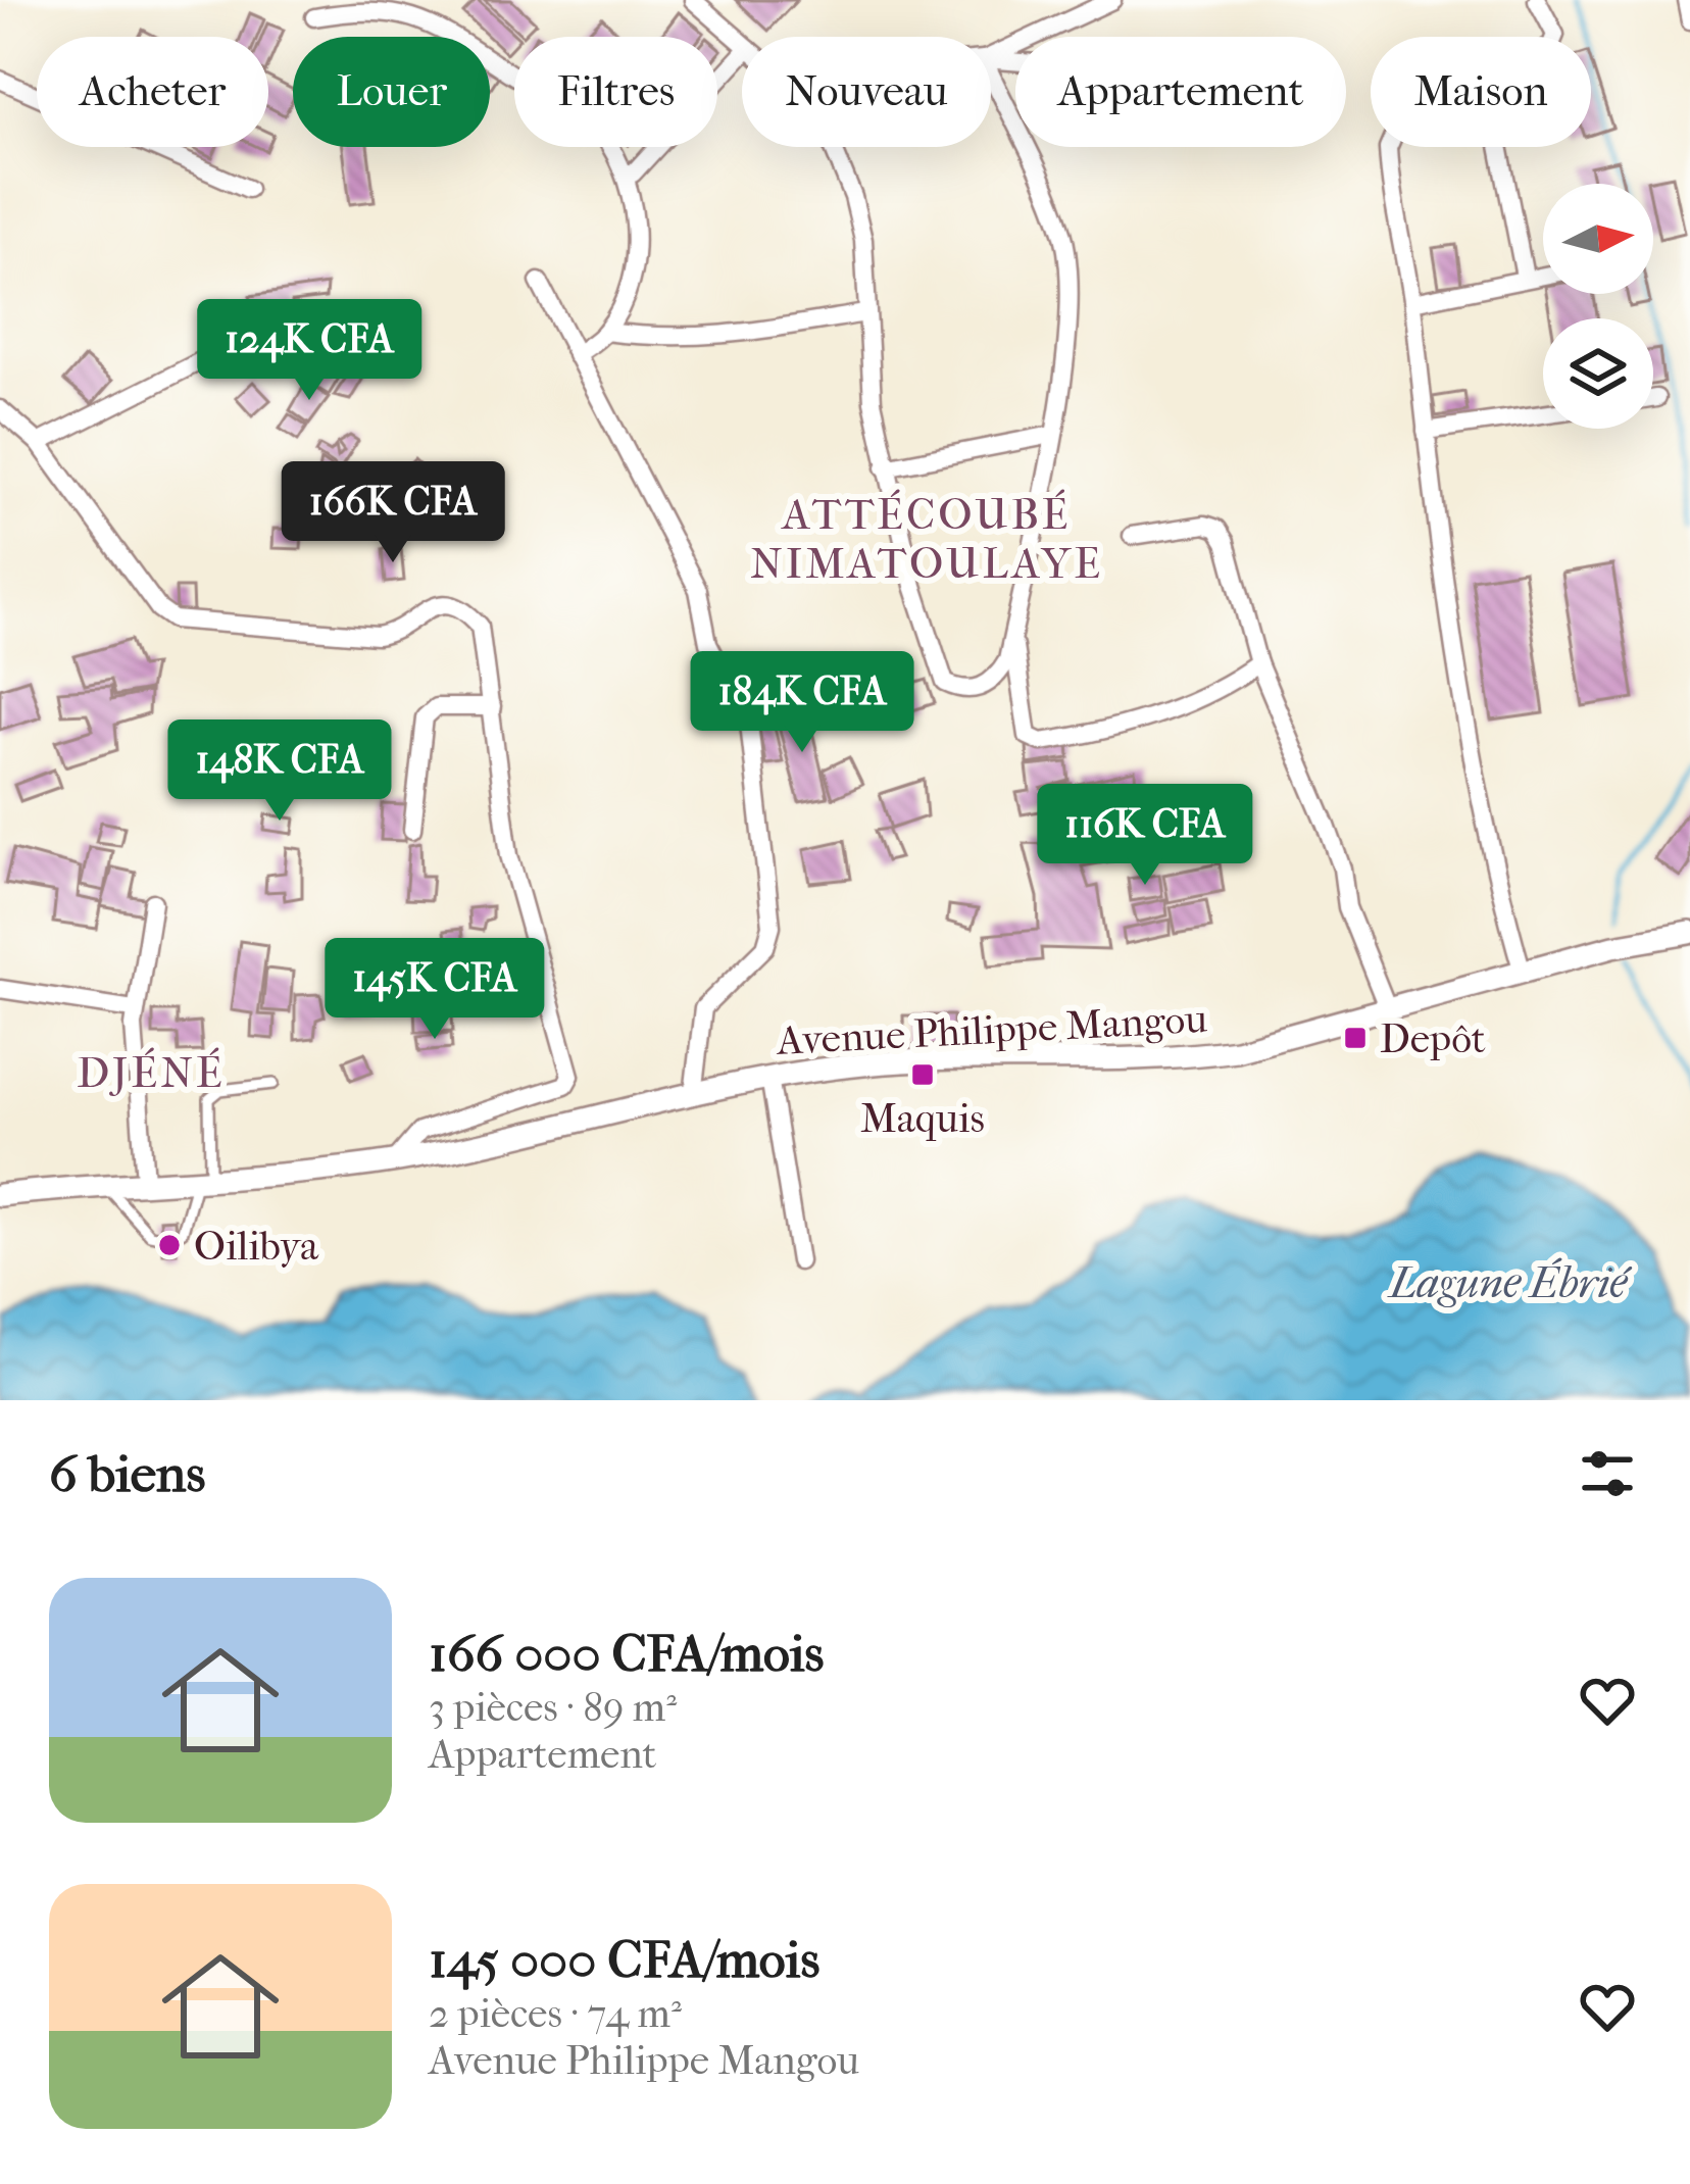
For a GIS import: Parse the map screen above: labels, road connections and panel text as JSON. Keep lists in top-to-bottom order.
{
  "streets": {
    "street": ["Avenue Philippe Mangou"]
  },
  "districts": ["ATTÉCOUBÉ NIMATOULAYE", "DJÉNÉ"],
  "water": ["Lagune Ébrié"],
  "places": {
    "transit": ["Depôt", "Maquis"],
    "other": ["Oilibya"]
  },
  "north": "right",
  "page": {
    "chip": [
      "Acheter",
      "Louer",
      "Filtres",
      "Nouveau",
      "Appartement",
      "Maison"
    ],
    "price": [
      "124K CFA",
      "166K CFA",
      "184K CFA",
      "148K CFA",
      "116K CFA",
      "145K CFA"
    ],
    "heading": "6 biens",
    "list": [
      {
        "name": "166 000 CFA/mois",
        "note": "3 pièces · 89 m² · Appartement"
      },
      {
        "name": "145 000 CFA/mois",
        "note": "2 pièces · 74 m² · Avenue Philippe Mangou"
      }
    ]
  }
}
